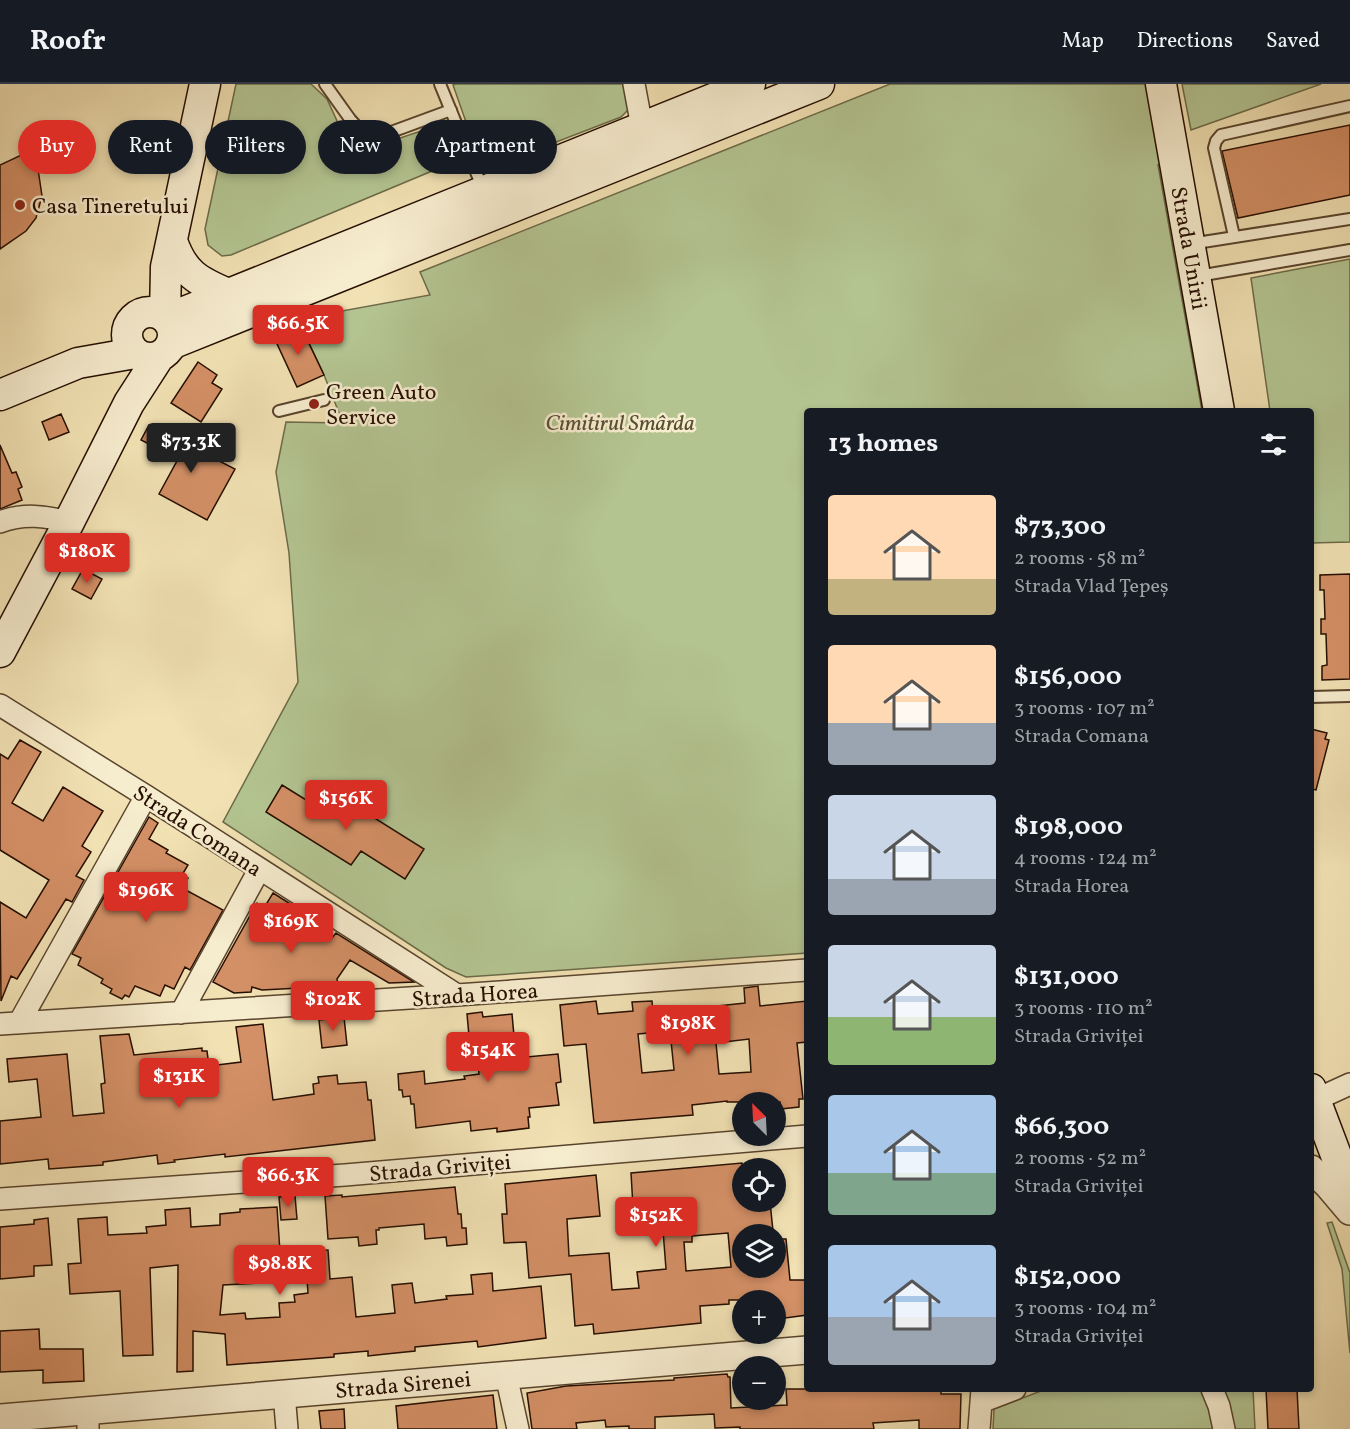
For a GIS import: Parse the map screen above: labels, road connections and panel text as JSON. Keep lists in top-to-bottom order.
{
  "streets": {
    "main road": ["Strada Unirii"],
    "street": [
      "Strada Comana",
      "Strada Horea",
      "Strada Griviței",
      "Strada Sirenei"
    ]
  },
  "crossings": [
    ["Strada Comana", "Strada Horea"]
  ],
  "parks": ["Cimitirul Smârda"],
  "places": ["Casa Tineretului", "Green Auto Service"],
  "north": "top left",
  "page": {
    "header": "Roofr",
    "nav": ["Map", "Directions", "Saved"],
    "chip": [
      "Buy",
      "Rent",
      "Filters",
      "New",
      "Apartment"
    ],
    "price": [
      "$66.5K",
      "$73.3K",
      "$180K",
      "$156K",
      "$196K",
      "$169K",
      "$102K",
      "$198K",
      "$154K",
      "$131K",
      "$66.3K",
      "$152K",
      "$98.8K"
    ],
    "heading": "13 homes",
    "list": [
      {
        "name": "$73,300",
        "note": "2 rooms · 58 m² · Strada Vlad Țepeș"
      },
      {
        "name": "$156,000",
        "note": "3 rooms · 107 m² · Strada Comana"
      },
      {
        "name": "$198,000",
        "note": "4 rooms · 124 m² · Strada Horea"
      },
      {
        "name": "$131,000",
        "note": "3 rooms · 110 m² · Strada Griviței"
      },
      {
        "name": "$66,300",
        "note": "2 rooms · 52 m² · Strada Griviței"
      },
      {
        "name": "$152,000",
        "note": "3 rooms · 104 m² · Strada Griviței"
      }
    ],
    "map_buttons": ["+", "−"]
  }
}
